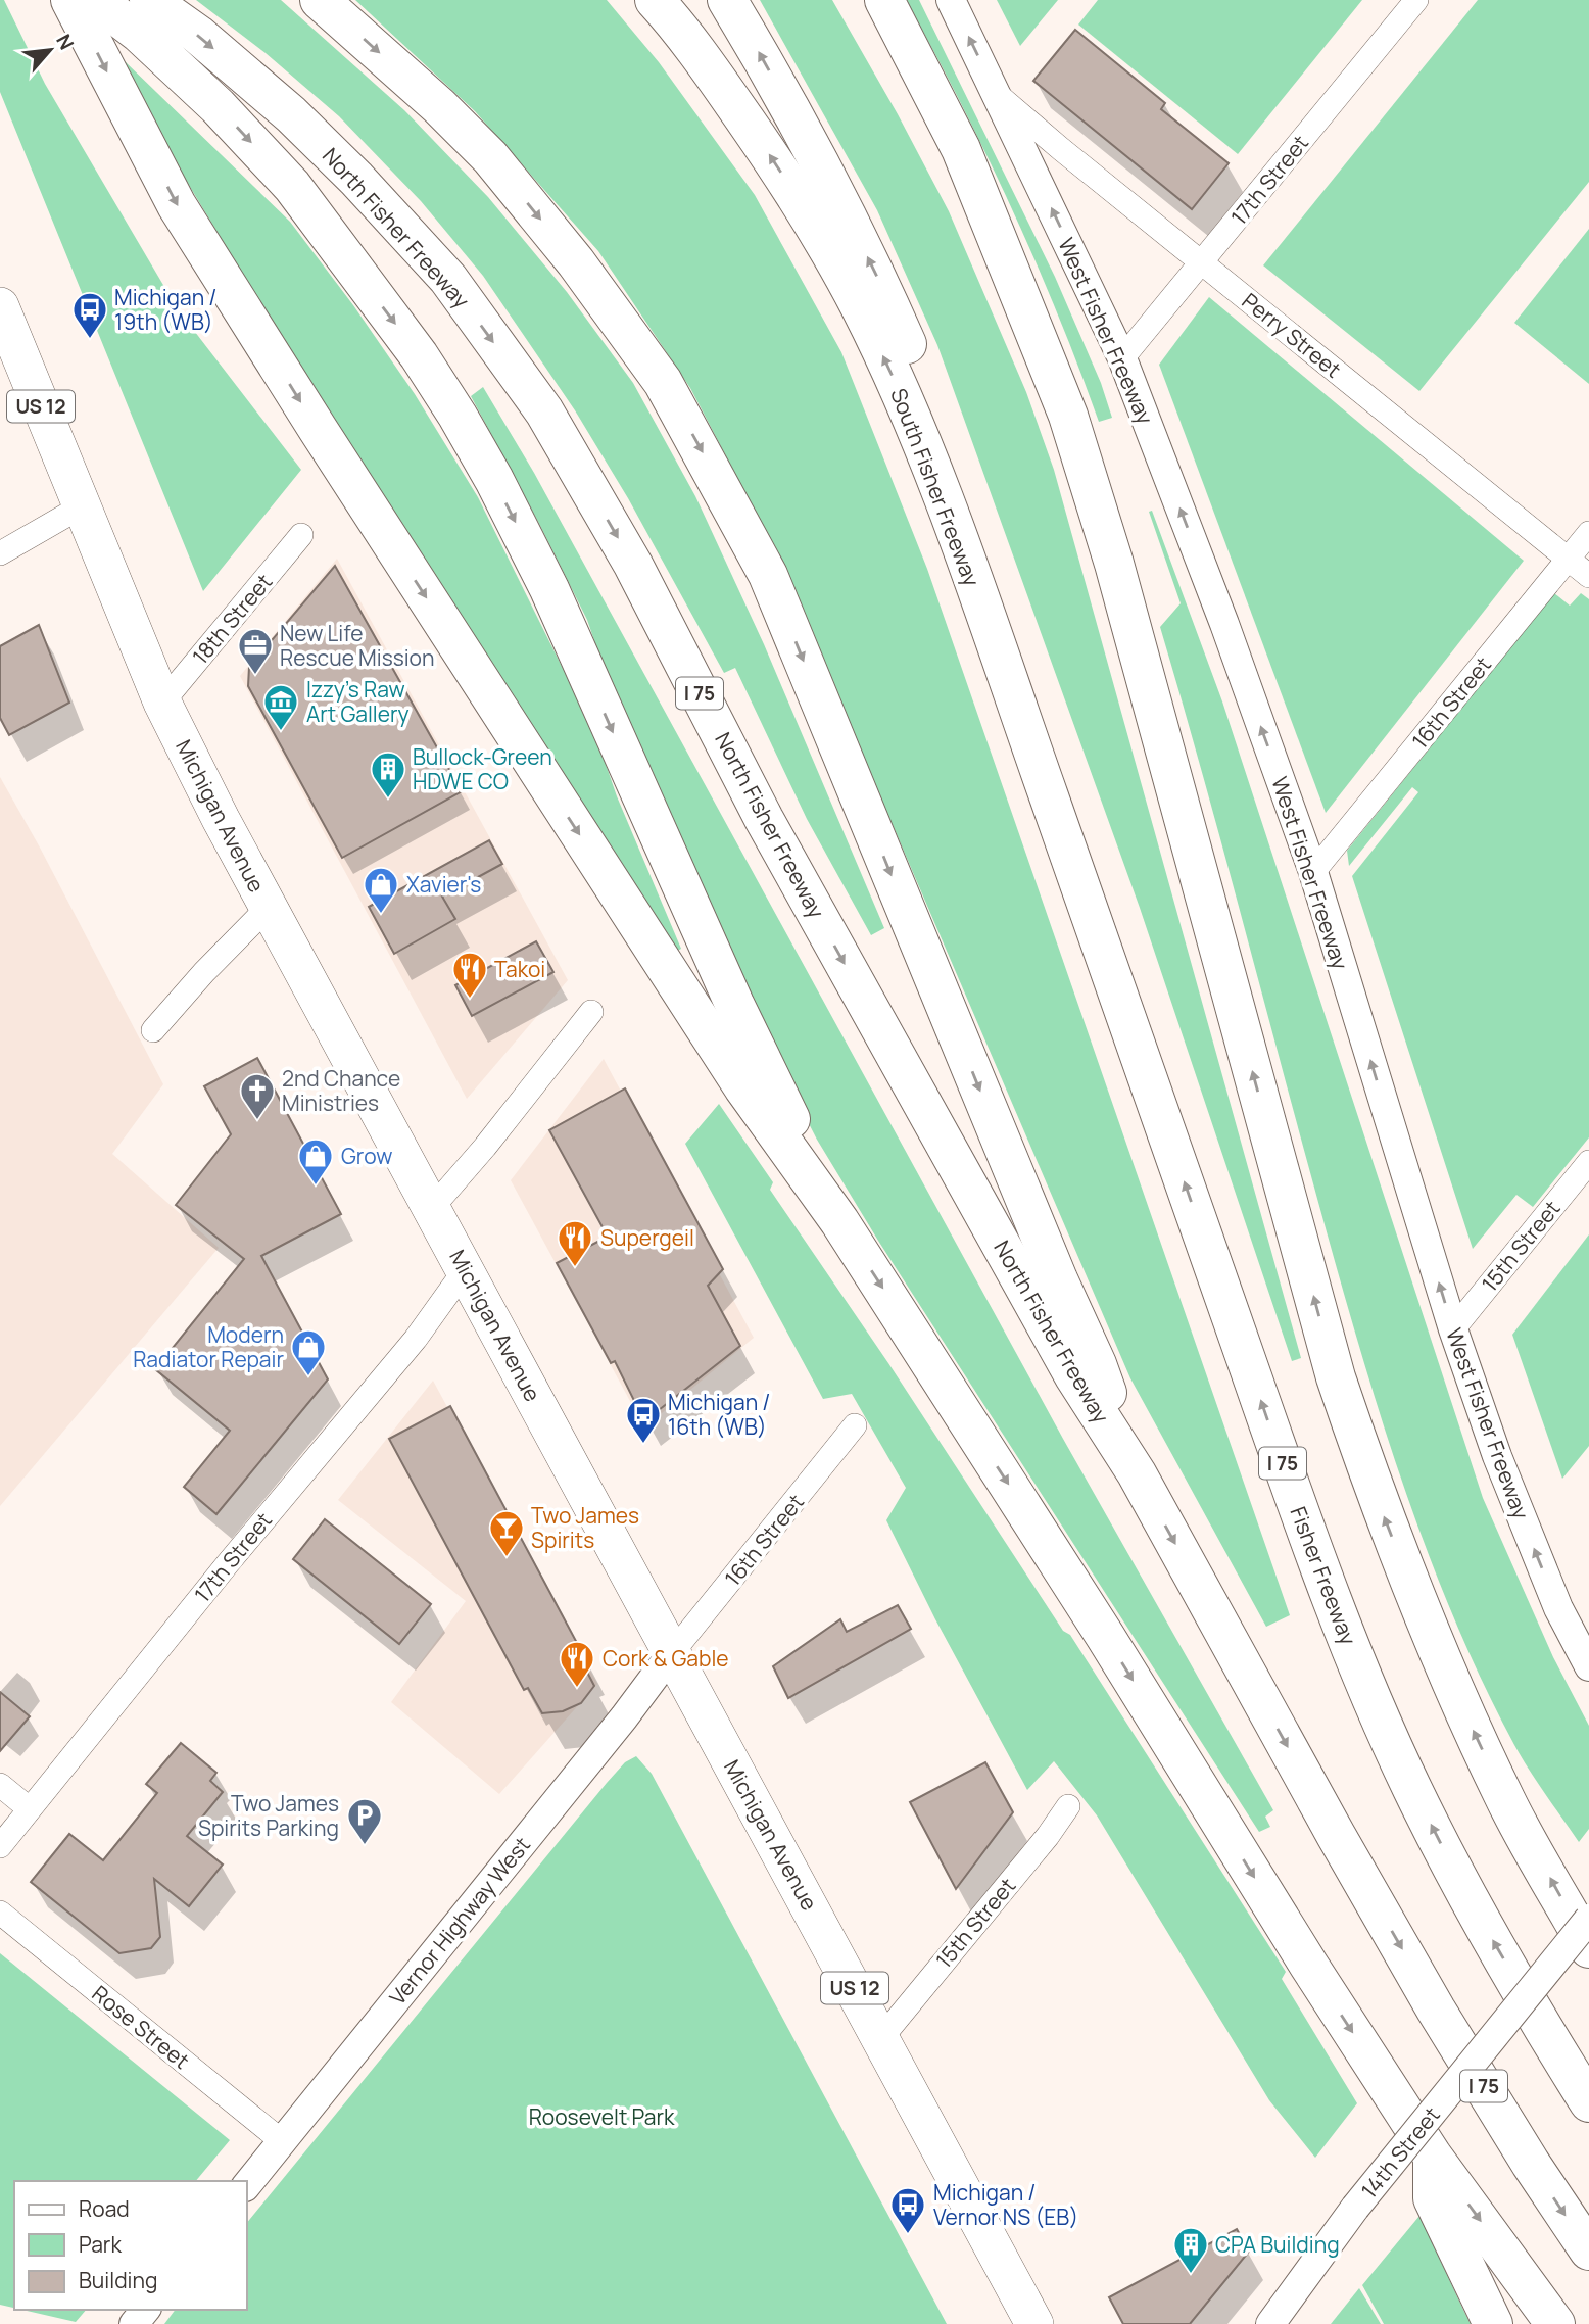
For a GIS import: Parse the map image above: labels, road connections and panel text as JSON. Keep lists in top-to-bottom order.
{
  "streets": {
    "highway": [
      "North Fisher Freeway",
      "South Fisher Freeway",
      "I 75",
      "Fisher Freeway"
    ],
    "main road": ["US 12", "Michigan Avenue"],
    "street": [
      "17th Street",
      "West Fisher Freeway",
      "Perry Street",
      "18th Street",
      "16th Street",
      "15th Street",
      "Vernor Highway West",
      "Rose Street",
      "14th Street"
    ]
  },
  "crossings": [
    ["17th Street", "West Fisher Freeway"],
    ["17th Street", "Perry Street"],
    ["17th Street", "Michigan Avenue"],
    ["North Fisher Freeway", "I 75"],
    ["West Fisher Freeway", "Perry Street"],
    ["West Fisher Freeway", "16th Street"],
    ["West Fisher Freeway", "15th Street"],
    ["Perry Street", "16th Street"],
    ["South Fisher Freeway", "Fisher Freeway"],
    ["18th Street", "Michigan Avenue"],
    ["16th Street", "Michigan Avenue"],
    ["16th Street", "Vernor Highway West"],
    ["Michigan Avenue", "15th Street"],
    ["Michigan Avenue", "Vernor Highway West"],
    ["Vernor Highway West", "Rose Street"]
  ],
  "one_way": ["West Fisher Freeway"],
  "parks": ["Roosevelt Park"],
  "places": {
    "bus stop": ["Michigan / 19th (WB)", "Michigan / 16th (WB)", "Michigan / Vernor NS (EB)"],
    "office": ["New Life Rescue Mission"],
    "museum": ["Izzy's Raw Art Gallery"],
    "building": ["Bullock-Green HDWE CO", "CPA Building"],
    "shop": ["Xavier's", "Grow", "Modern Radiator Repair"],
    "restaurant": ["Takoi", "Supergeil", "Cork & Gable"],
    "church": ["2nd Chance Ministries"],
    "bar": ["Two James Spirits"],
    "parking": ["Two James Spirits Parking"]
  },
  "legend": ["Road", "Park", "Building"],
  "north": "top right"
}
